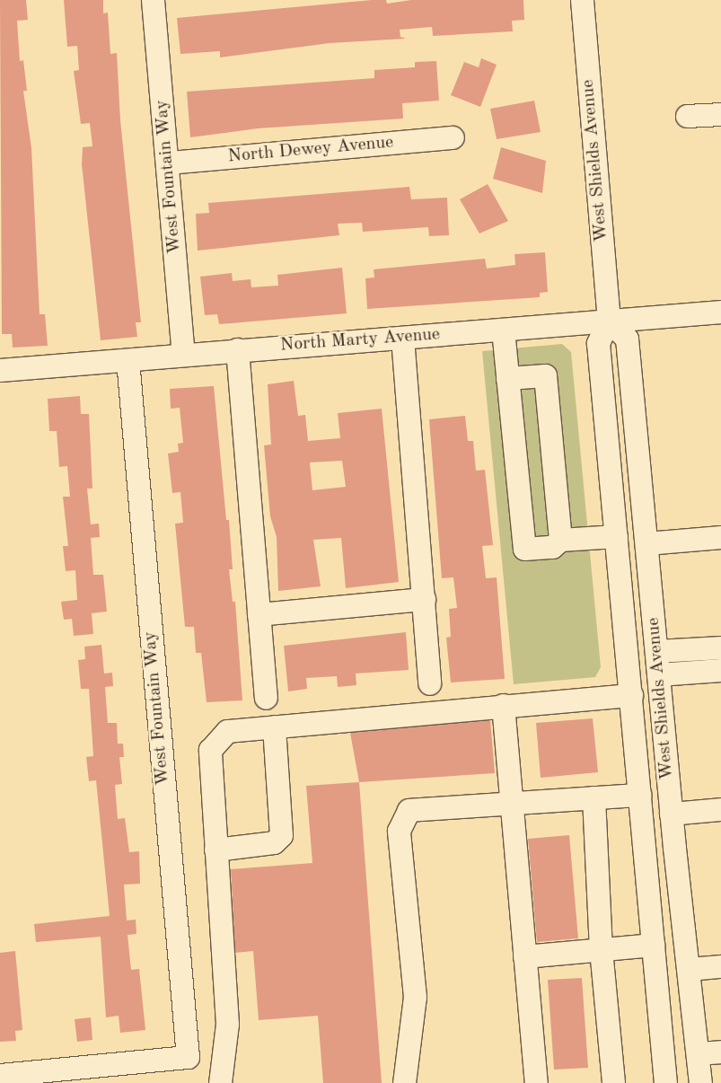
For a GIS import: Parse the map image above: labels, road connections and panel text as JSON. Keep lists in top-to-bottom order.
{
  "streets": {
    "street": [
      "North Dewey Avenue",
      "West Shields Avenue",
      "West Fountain Way",
      "North Marty Avenue"
    ]
  },
  "crossings": [
    ["North Dewey Avenue", "West Fountain Way"],
    ["West Shields Avenue", "North Marty Avenue"],
    ["West Fountain Way", "North Marty Avenue"]
  ]
}
